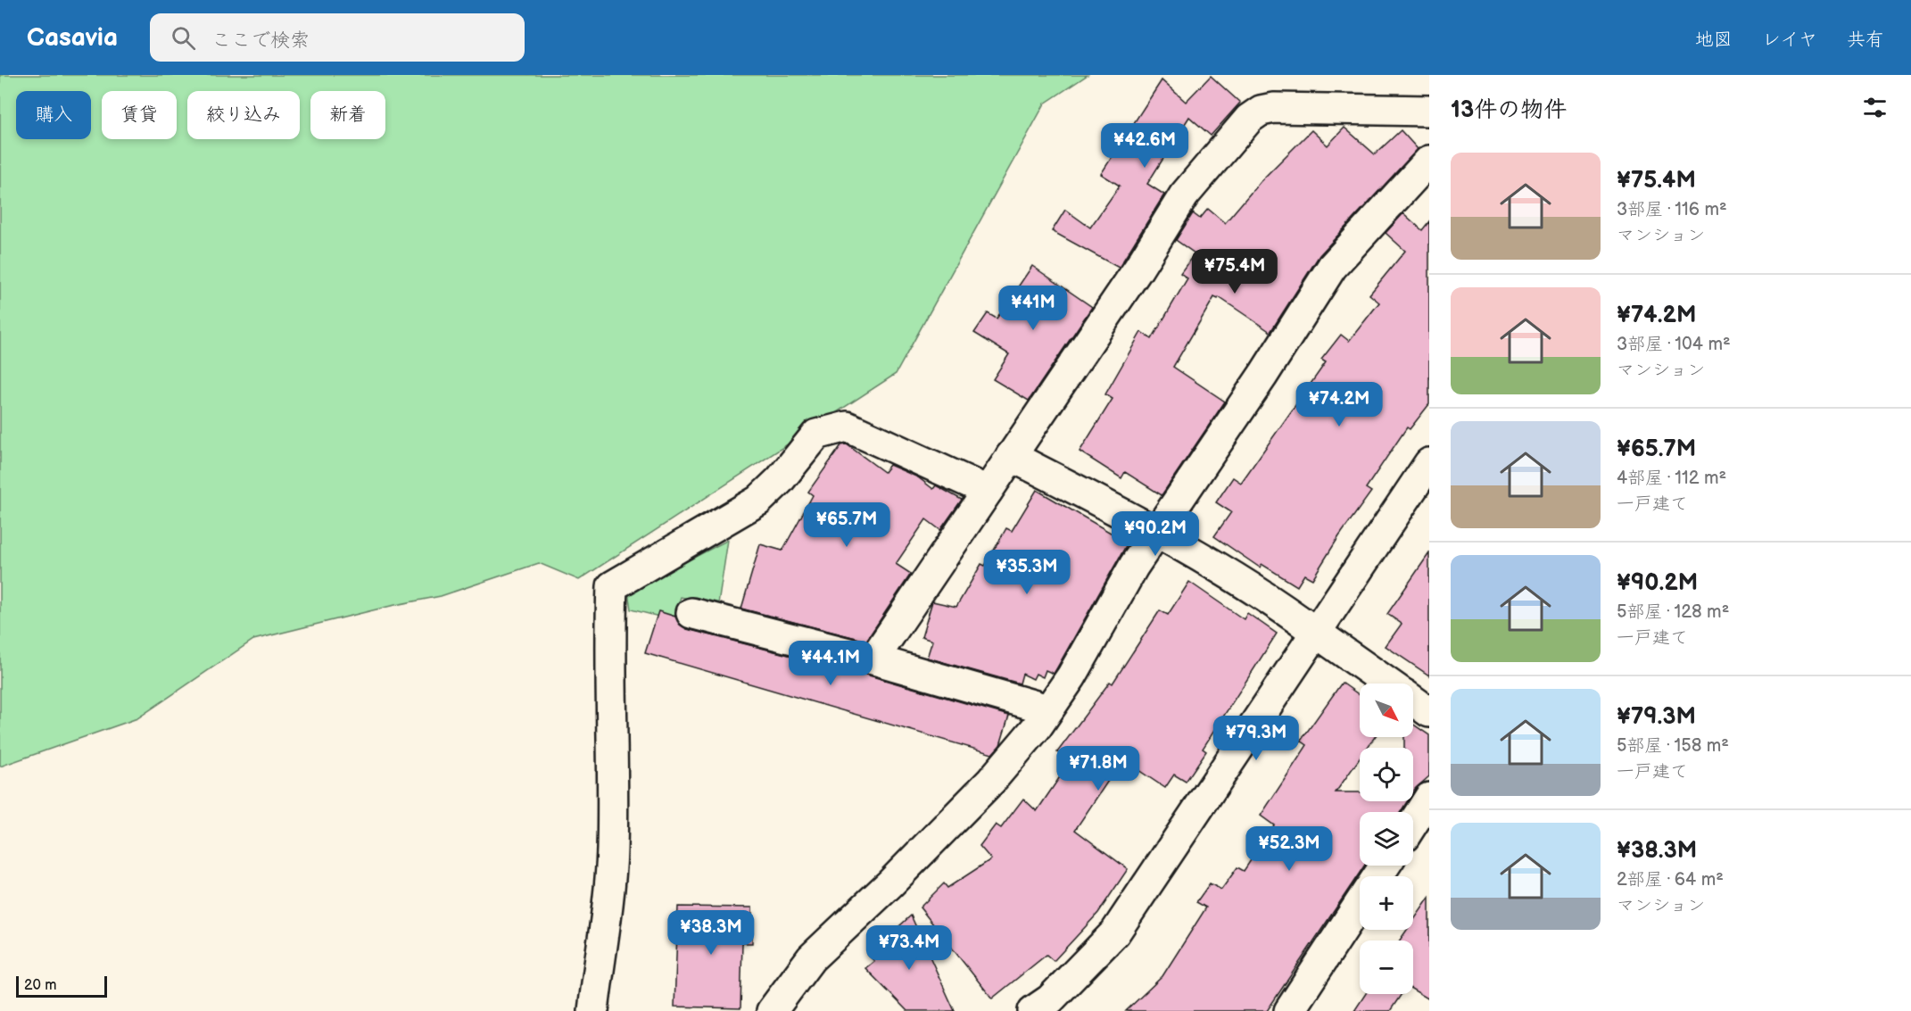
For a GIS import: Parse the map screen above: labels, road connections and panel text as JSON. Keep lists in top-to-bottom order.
{
  "scale_bar": "20 m",
  "north": "bottom right",
  "page": {
    "header": "Casavia",
    "search": "ここで検索",
    "nav": ["地図", "レイヤ", "共有"],
    "heading": "13件の物件",
    "chip": [
      "購入",
      "賃貸",
      "絞り込み",
      "新着"
    ],
    "price": [
      "¥42.6M",
      "¥75.4M",
      "¥41M",
      "¥74.2M",
      "¥65.7M",
      "¥90.2M",
      "¥35.3M",
      "¥44.1M",
      "¥79.3M",
      "¥71.8M",
      "¥52.3M",
      "¥38.3M",
      "¥73.4M"
    ],
    "list": [
      {
        "name": "¥75.4M",
        "note": "3部屋 · 116 m² · マンション"
      },
      {
        "name": "¥74.2M",
        "note": "3部屋 · 104 m² · マンション"
      },
      {
        "name": "¥65.7M",
        "note": "4部屋 · 112 m² · 一戸建て"
      },
      {
        "name": "¥90.2M",
        "note": "5部屋 · 128 m² · 一戸建て"
      },
      {
        "name": "¥79.3M",
        "note": "5部屋 · 158 m² · 一戸建て"
      },
      {
        "name": "¥38.3M",
        "note": "2部屋 · 64 m² · マンション"
      }
    ],
    "map_buttons": ["+", "−"],
    "scale": "20 m"
  }
}
